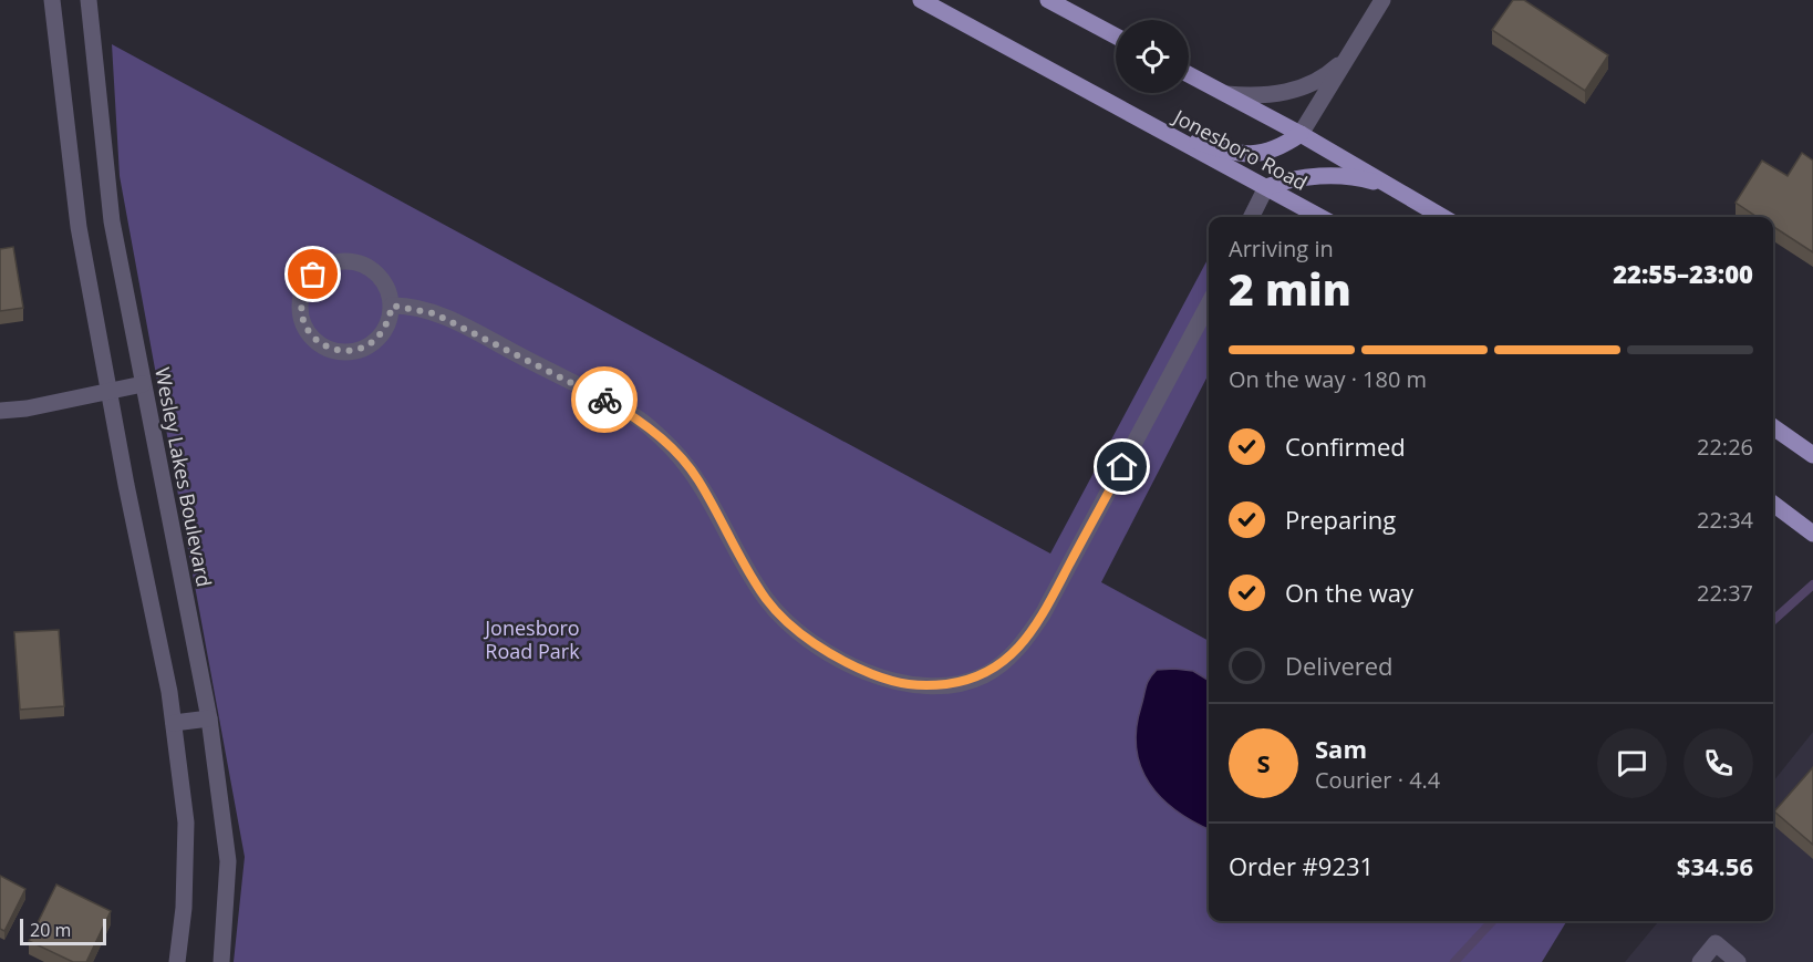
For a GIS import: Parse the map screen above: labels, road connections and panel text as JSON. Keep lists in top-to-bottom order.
{
  "streets": {
    "main road": ["Jonesboro Road"],
    "street": ["Wesley Lakes Boulevard"]
  },
  "parks": ["Jonesboro Road Park"],
  "scale_bar": "20 m",
  "page": {
    "heading": ["2 min", "Arriving in", "22:55–23:00"],
    "panel": [
      "Sam",
      "Courier · 4.4",
      "Order #9231",
      "$34.56"
    ],
    "bar": "On the way · 180 m",
    "list": [
      ["Confirmed", "22:26"],
      ["Preparing", "22:34"],
      ["On the way", "22:37"],
      "Delivered"
    ],
    "round": "S",
    "scale": "20 m"
  }
}
